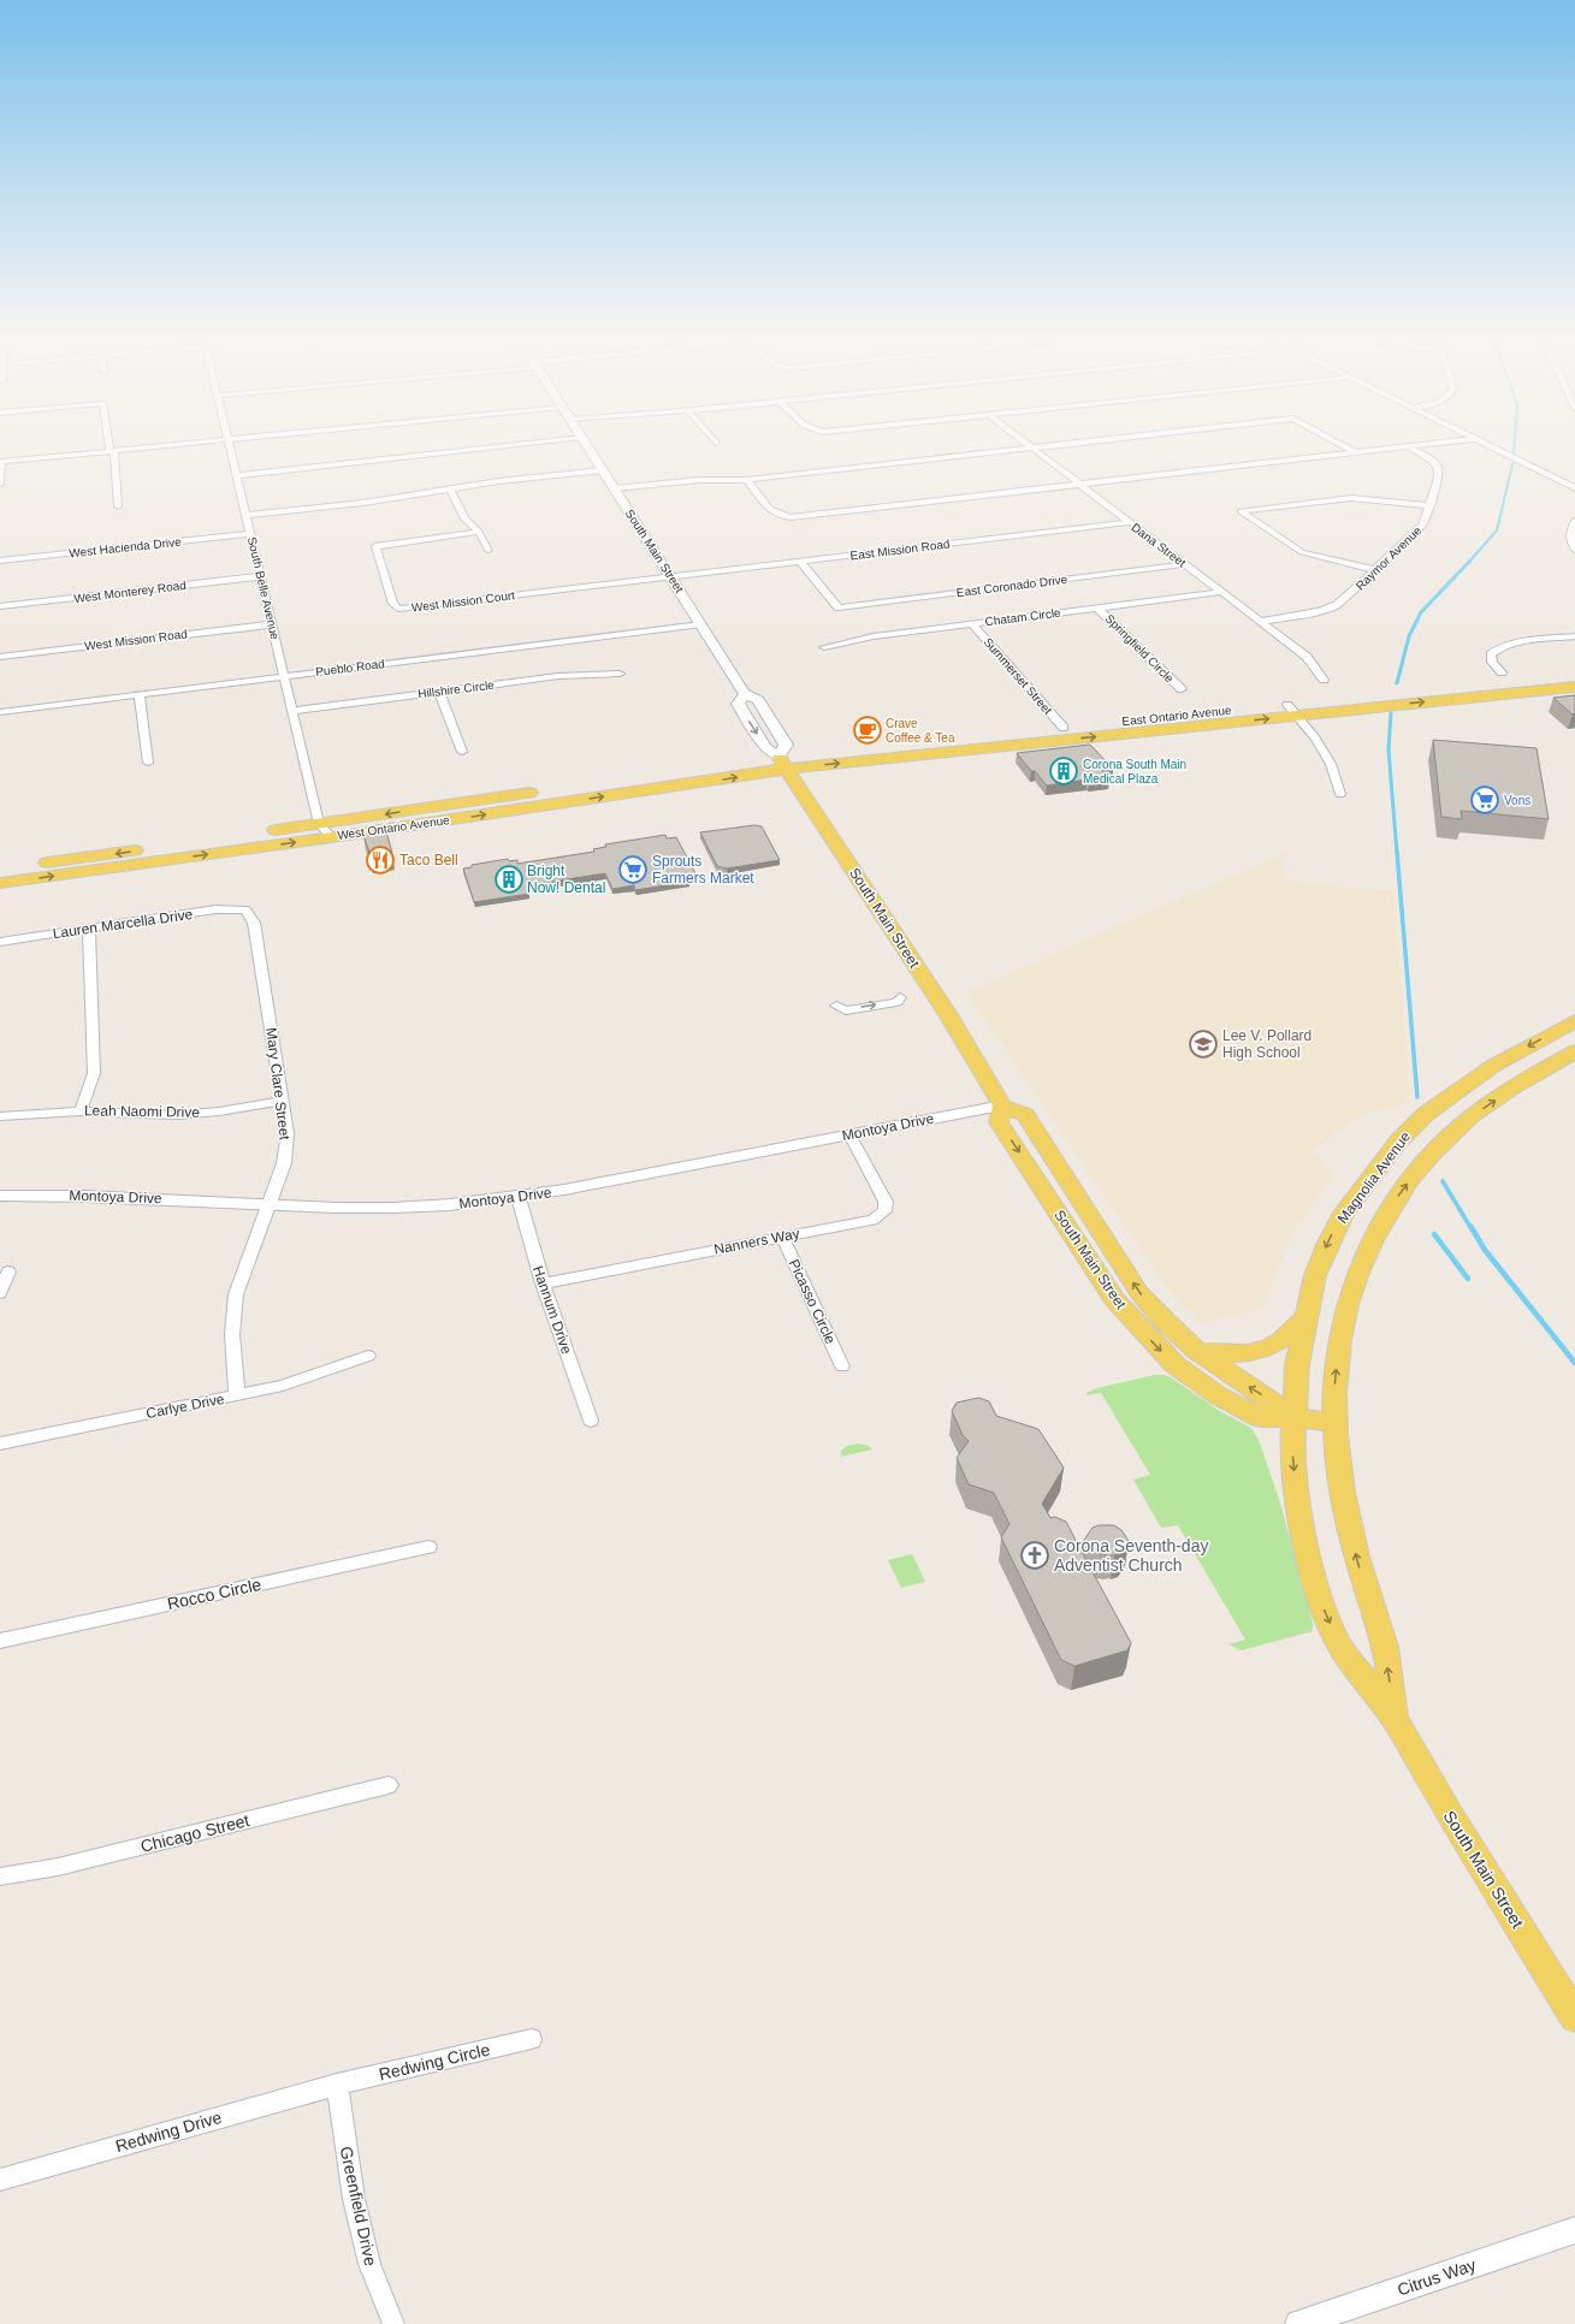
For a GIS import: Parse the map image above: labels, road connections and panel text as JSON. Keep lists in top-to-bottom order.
{
  "streets": {
    "main road": [
      "South Main Street",
      "East Ontario Avenue",
      "West Ontario Avenue",
      "Magnolia Avenue"
    ],
    "street": [
      "Dana Street",
      "West Hacienda Drive",
      "East Mission Road",
      "Raymor Avenue",
      "East Coronado Drive",
      "South Belle Avenue",
      "West Monterey Road",
      "West Mission Court",
      "Chatam Circle",
      "West Mission Road",
      "Springfield Circle",
      "Pueblo Road",
      "Summerset Street",
      "Hillshire Circle",
      "Lauren Marcella Drive",
      "Mary Clare Street",
      "Leah Naomi Drive",
      "Montoya Drive",
      "Nanners Way",
      "Picasso Circle",
      "Hannum Drive",
      "Carlye Drive",
      "Rocco Circle",
      "Chicago Street",
      "Redwing Circle",
      "Redwing Drive",
      "Greenfield Drive",
      "Citrus Way"
    ]
  },
  "crossings": [
    ["Dana Street", "East Mission Road"],
    ["Dana Street", "Raymor Avenue"],
    ["Dana Street", "East Coronado Drive"],
    ["Dana Street", "Chatam Circle"],
    ["West Hacienda Drive", "South Belle Avenue"],
    ["East Mission Road", "South Main Street"],
    ["East Mission Road", "East Coronado Drive"],
    ["East Mission Road", "West Mission Court"],
    ["South Main Street", "West Mission Court"],
    ["South Main Street", "Pueblo Road"],
    ["South Main Street", "East Ontario Avenue"],
    ["South Main Street", "West Ontario Avenue"],
    ["South Main Street", "Montoya Drive"],
    ["South Main Street", "Magnolia Avenue"],
    ["South Belle Avenue", "West Monterey Road"],
    ["South Belle Avenue", "West Mission Road"],
    ["South Belle Avenue", "Pueblo Road"],
    ["South Belle Avenue", "Hillshire Circle"],
    ["South Belle Avenue", "West Ontario Avenue"],
    ["Chatam Circle", "Springfield Circle"],
    ["Chatam Circle", "Summerset Street"],
    ["Summerset Street", "East Ontario Avenue"],
    ["East Ontario Avenue", "West Ontario Avenue"],
    ["Lauren Marcella Drive", "Mary Clare Street"],
    ["Mary Clare Street", "Leah Naomi Drive"],
    ["Mary Clare Street", "Montoya Drive"],
    ["Mary Clare Street", "Carlye Drive"],
    ["Montoya Drive", "Nanners Way"],
    ["Montoya Drive", "Hannum Drive"],
    ["Nanners Way", "Picasso Circle"],
    ["Nanners Way", "Hannum Drive"],
    ["Redwing Circle", "Redwing Drive"],
    ["Redwing Circle", "Greenfield Drive"],
    ["Redwing Drive", "Greenfield Drive"]
  ],
  "places": {
    "cafe": ["Crave Coffee & Tea"],
    "building": ["Corona South Main Medical Plaza", "Bright Now! Dental"],
    "supermarket": ["Vons", "Sprouts Farmers Market"],
    "restaurant": ["Taco Bell"],
    "school or university": ["Lee V. Pollard High School"],
    "church": ["Corona Seventh-day Adventist Church"]
  }
}
